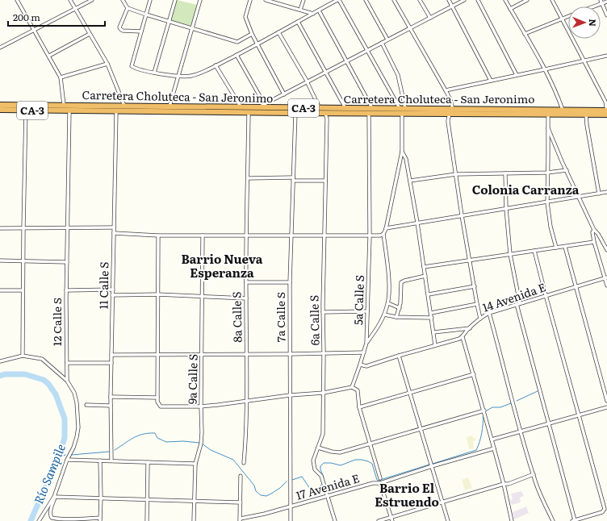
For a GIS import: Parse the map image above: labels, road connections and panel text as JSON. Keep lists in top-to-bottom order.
{
  "streets": {
    "highway": ["Carretera Choluteca - San Jeronimo", "CA-3"],
    "street": [
      "11 Calle S",
      "14 Avenida E",
      "5a Calle S",
      "8a Calle S",
      "7a Calle S",
      "6a Calle S",
      "12 Calle S",
      "9a Calle S",
      "17 Avenida E"
    ]
  },
  "crossings": [
    ["Carretera Choluteca - San Jeronimo", "11 Calle S"],
    ["Carretera Choluteca - San Jeronimo", "5a Calle S"],
    ["Carretera Choluteca - San Jeronimo", "8a Calle S"],
    ["Carretera Choluteca - San Jeronimo", "7a Calle S"],
    ["Carretera Choluteca - San Jeronimo", "6a Calle S"],
    ["Carretera Choluteca - San Jeronimo", "12 Calle S"],
    ["7a Calle S", "17 Avenida E"],
    ["6a Calle S", "17 Avenida E"]
  ],
  "districts": ["Colonia Carranza", "Barrio Nueva Esperanza", "Barrio El Estruendo"],
  "water": ["Río Sampile"],
  "scale_bar": "200 m",
  "north": "right"
}
